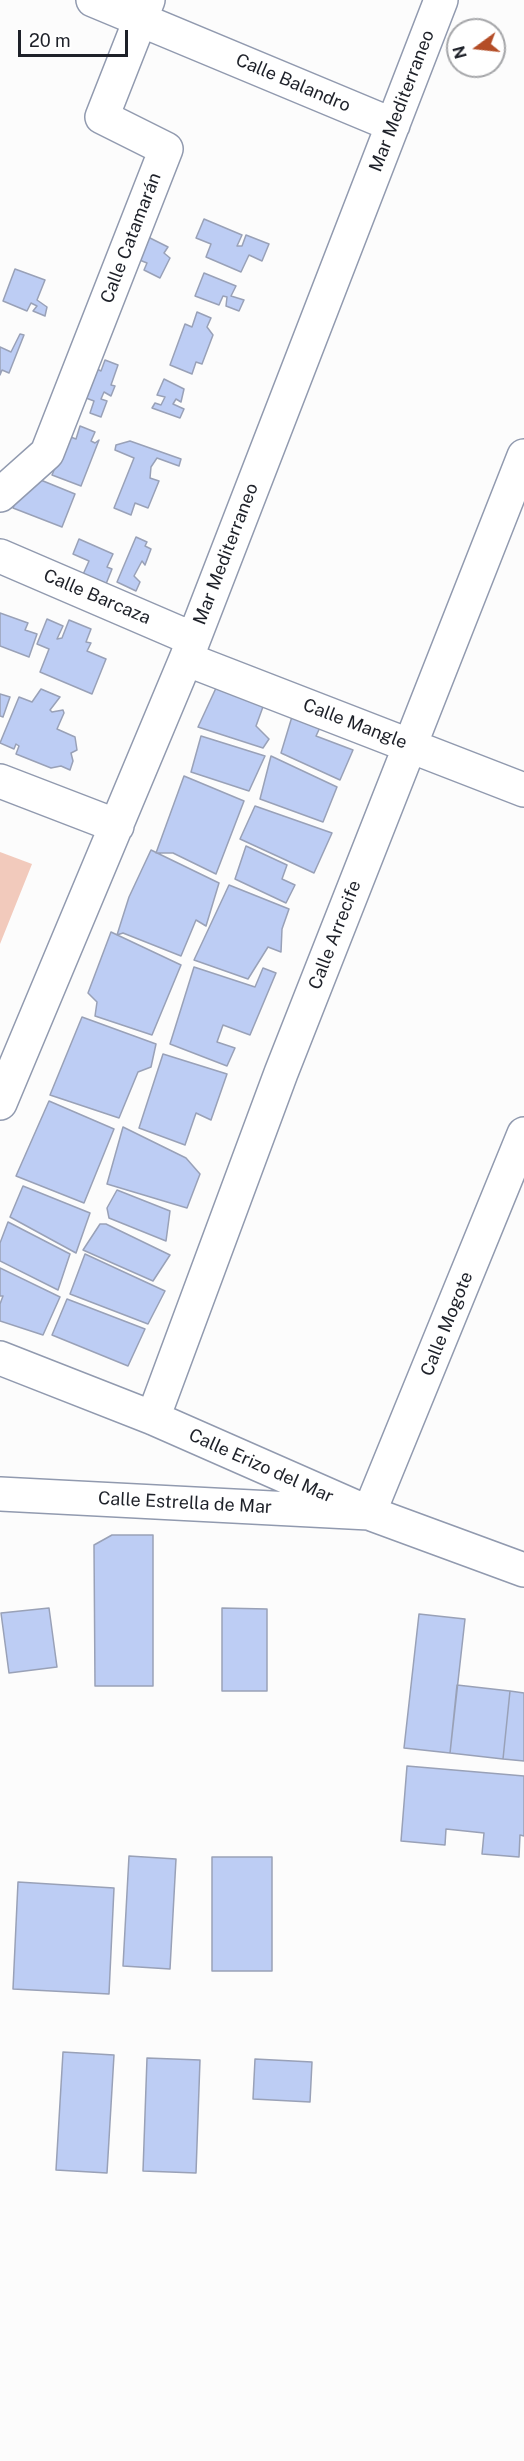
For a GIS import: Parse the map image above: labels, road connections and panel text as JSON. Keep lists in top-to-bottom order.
{
  "streets": {
    "street": [
      "Calle Balandro",
      "Mar Mediterraneo",
      "Calle Catamarán",
      "Calle Barcaza",
      "Calle Mangle",
      "Calle Arrecife",
      "Calle Mogote",
      "Calle Erizo del Mar",
      "Calle Estrella de Mar"
    ]
  },
  "crossings": [
    ["Calle Balandro", "Mar Mediterraneo"],
    ["Calle Balandro", "Calle Catamarán"],
    ["Mar Mediterraneo", "Calle Barcaza"],
    ["Mar Mediterraneo", "Calle Mangle"],
    ["Calle Barcaza", "Calle Mangle"],
    ["Calle Mangle", "Calle Arrecife"],
    ["Calle Arrecife", "Calle Erizo del Mar"],
    ["Calle Mogote", "Calle Erizo del Mar"],
    ["Calle Mogote", "Calle Estrella de Mar"],
    ["Calle Erizo del Mar", "Calle Estrella de Mar"]
  ],
  "scale_bar": "20 m",
  "north": "left"
}
